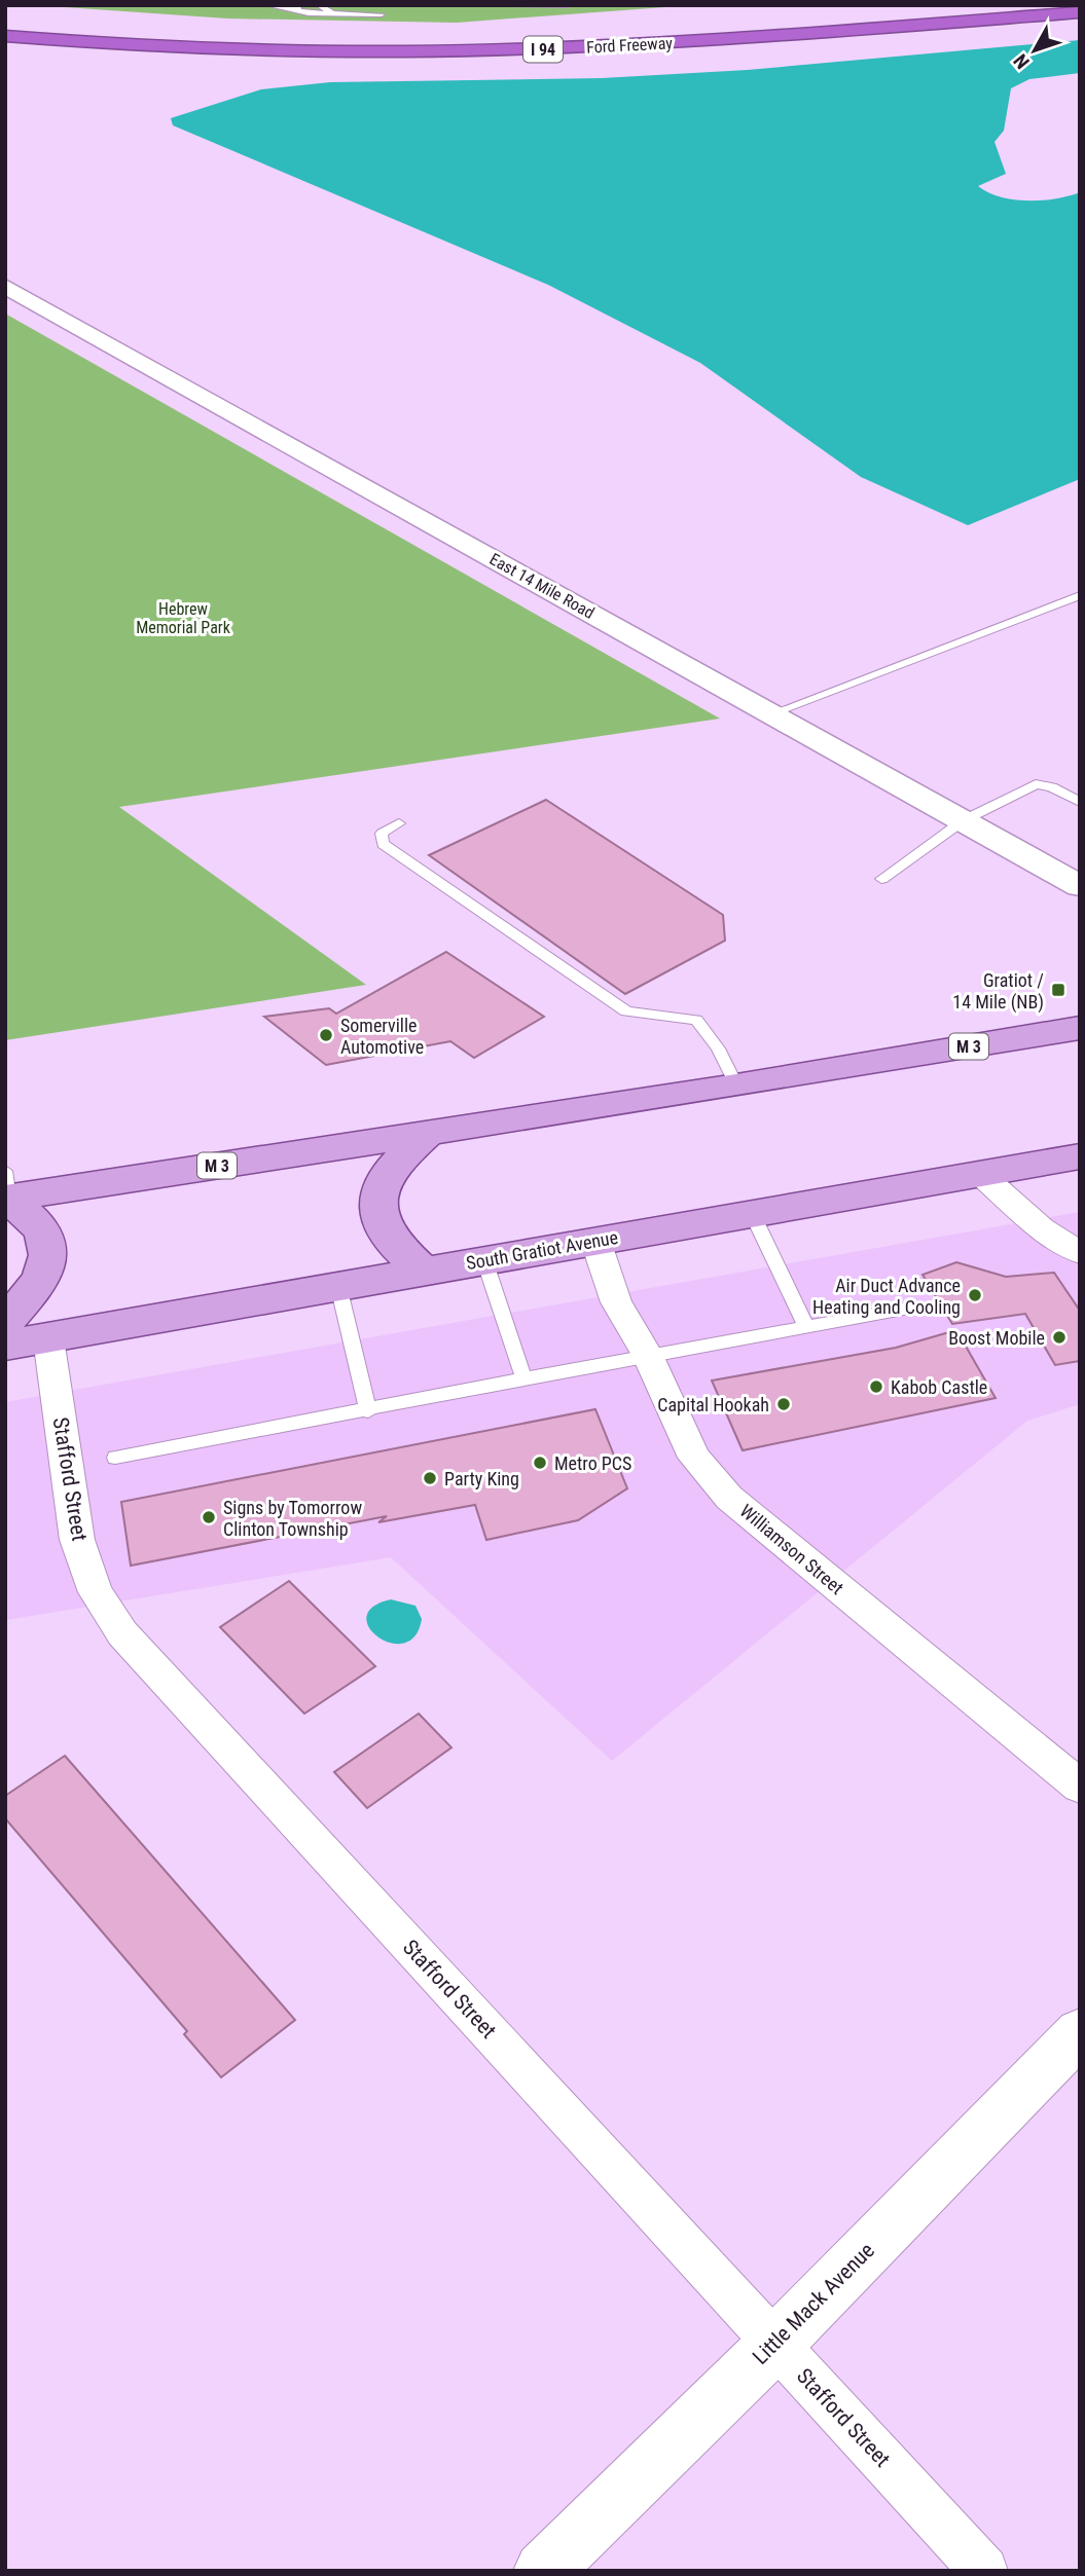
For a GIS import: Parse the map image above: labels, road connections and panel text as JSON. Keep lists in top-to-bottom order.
{
  "streets": {
    "highway": ["Ford Freeway", "I 94"],
    "main road": ["East 14 Mile Road", "M 3", "South Gratiot Avenue"],
    "street": ["Stafford Street", "Williamson Street", "Little Mack Avenue"]
  },
  "crossings": [
    ["South Gratiot Avenue", "Stafford Street"],
    ["South Gratiot Avenue", "Williamson Street"],
    ["Stafford Street", "Little Mack Avenue"]
  ],
  "parks": ["Hebrew Memorial Park"],
  "places": {
    "transit": ["Gratiot / 14 Mile (NB)"],
    "other": [
      "Somerville Automotive",
      "Air Duct Advance Heating and Cooling",
      "Boost Mobile",
      "Kabob Castle",
      "Capital Hookah",
      "Metro PCS",
      "Party King",
      "Signs by Tomorrow Clinton Township"
    ]
  },
  "north": "bottom left"
}
